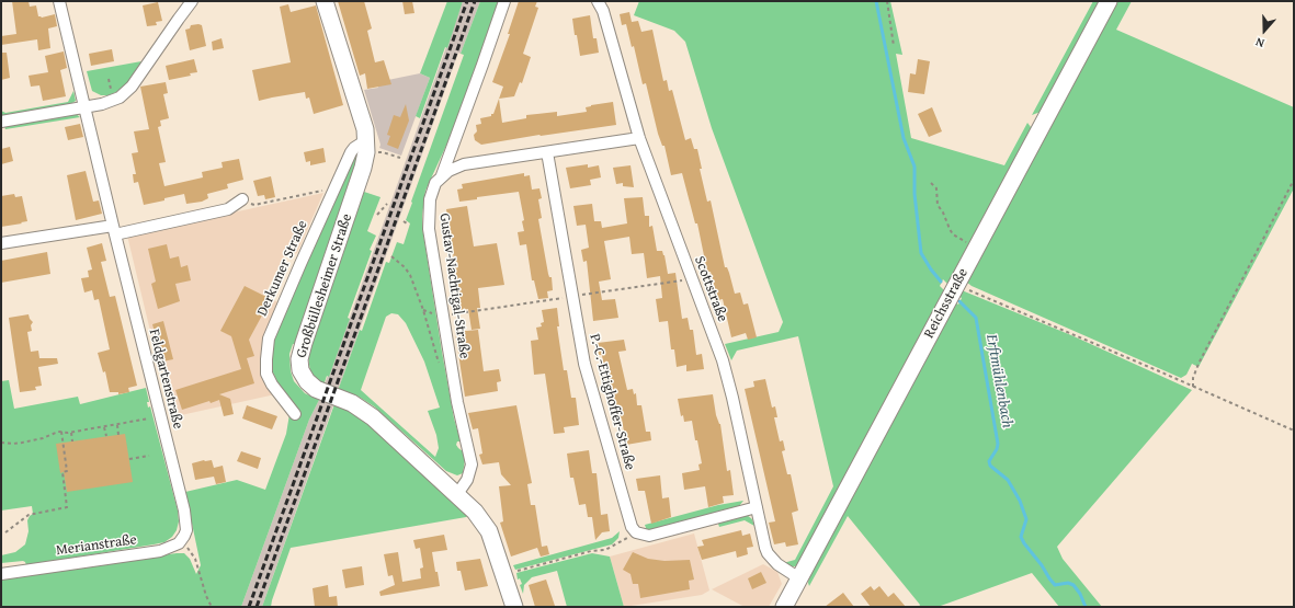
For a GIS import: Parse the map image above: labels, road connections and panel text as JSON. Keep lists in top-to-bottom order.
{
  "streets": {
    "street": [
      "Derkumer Straße",
      "Großbüllesheimer Straße",
      "Gustav-Nachtigal-Straße",
      "Scottstraße",
      "Reichsstraße",
      "Feldgartenstraße",
      "P.-C.-Ettighoffer-Straße",
      "Merianstraße"
    ]
  },
  "crossings": [
    ["Derkumer Straße", "Großbüllesheimer Straße"],
    ["Großbüllesheimer Straße", "Gustav-Nachtigal-Straße"],
    ["Scottstraße", "Reichsstraße"],
    ["Feldgartenstraße", "Merianstraße"]
  ],
  "water": ["Erftmühlenbach"],
  "north": "bottom"
}
